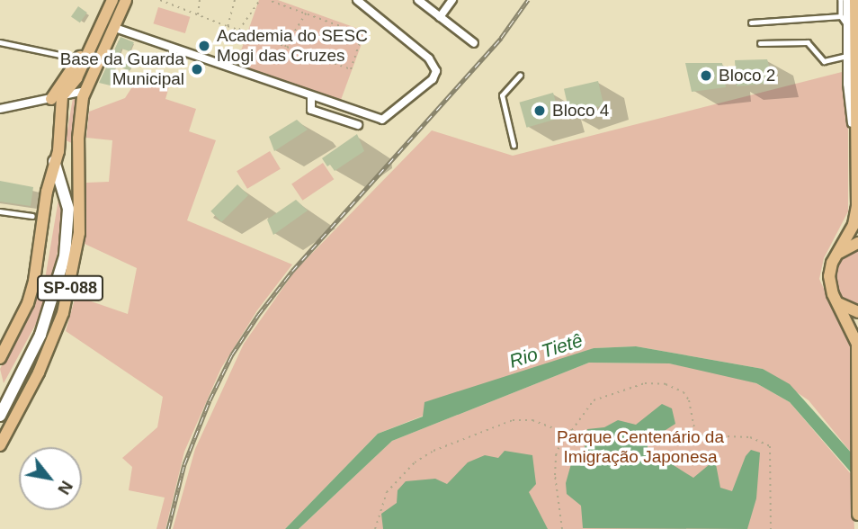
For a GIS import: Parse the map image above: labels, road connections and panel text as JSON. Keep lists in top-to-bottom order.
{
  "streets": {
    "main road": ["SP-088"]
  },
  "water": ["Rio Tietê"],
  "parks": ["Parque Centenário da Imigração Japonesa"],
  "places": [
    "Academia do SESC Mogi das Cruzes",
    "Base da Guarda Municipal",
    "Bloco 2",
    "Bloco 4"
  ],
  "north": "bottom right"
}
